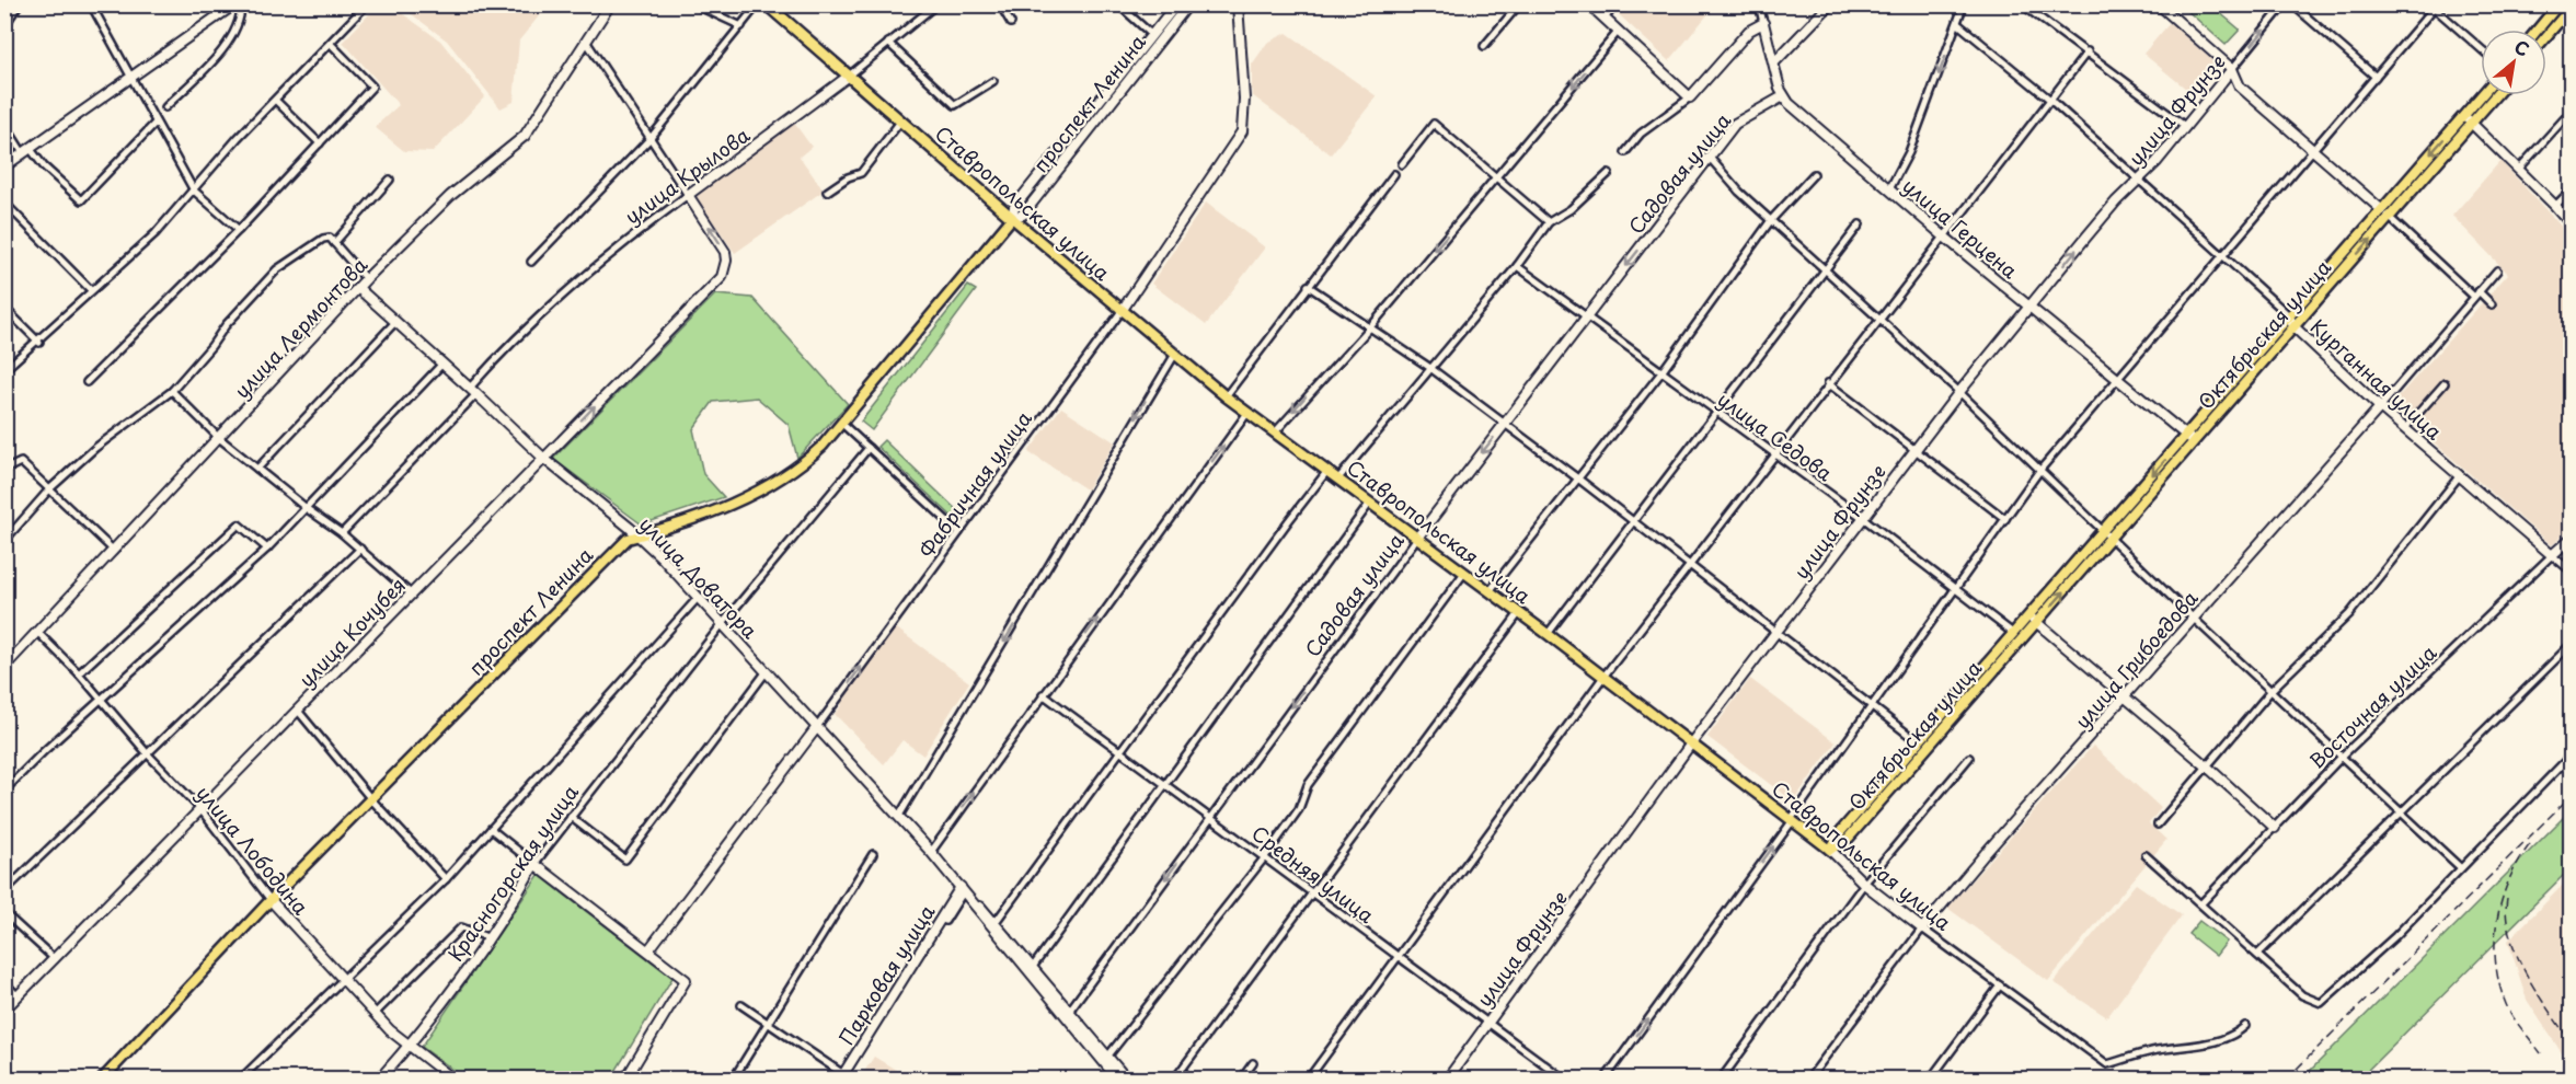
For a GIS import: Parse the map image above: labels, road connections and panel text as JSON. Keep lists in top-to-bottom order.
{
  "streets": {
    "highway": ["Ставропольская улица"],
    "main road": ["проспект Ленина", "Октябрьская улица"],
    "street": [
      "улица Фрунзе",
      "Садовая улица",
      "улица Крылова",
      "улица Герцена",
      "улица Лермонтова",
      "Курганная улица",
      "улица Седова",
      "Фабричная улица",
      "улица Доватора",
      "улица Кочубея",
      "улица Грибоедова",
      "Восточная улица",
      "улица Лободина",
      "Красногорская улица",
      "Средняя улица",
      "Парковая улица"
    ]
  },
  "crossings": [
    ["проспект Ленина", "Ставропольская улица"],
    ["проспект Ленина", "улица Доватора"],
    ["проспект Ленина", "улица Лободина"],
    ["улица Фрунзе", "Ставропольская улица"],
    ["улица Фрунзе", "улица Герцена"],
    ["улица Фрунзе", "Курганная улица"],
    ["улица Фрунзе", "улица Седова"],
    ["улица Фрунзе", "Средняя улица"],
    ["Садовая улица", "Ставропольская улица"],
    ["Садовая улица", "улица Герцена"],
    ["Садовая улица", "улица Седова"],
    ["Садовая улица", "улица Доватора"],
    ["Садовая улица", "Средняя улица"],
    ["улица Крылова", "Ставропольская улица"],
    ["улица Крылова", "улица Доватора"],
    ["улица Крылова", "улица Кочубея"],
    ["Ставропольская улица", "Октябрьская улица"],
    ["Ставропольская улица", "Фабричная улица"],
    ["Ставропольская улица", "улица Грибоедова"],
    ["улица Герцена", "Октябрьская улица"],
    ["улица Лермонтова", "улица Доватора"],
    ["улица Лермонтова", "улица Лободина"],
    ["Октябрьская улица", "Курганная улица"],
    ["Октябрьская улица", "улица Седова"],
    ["Курганная улица", "улица Грибоедова"],
    ["Курганная улица", "Восточная улица"],
    ["Фабричная улица", "улица Доватора"],
    ["улица Доватора", "улица Кочубея"],
    ["улица Доватора", "Красногорская улица"],
    ["улица Доватора", "Парковая улица"],
    ["улица Кочубея", "улица Лободина"],
    ["улица Лободина", "Красногорская улица"]
  ],
  "one_way": ["Садовая улица"],
  "north": "top right"
}
